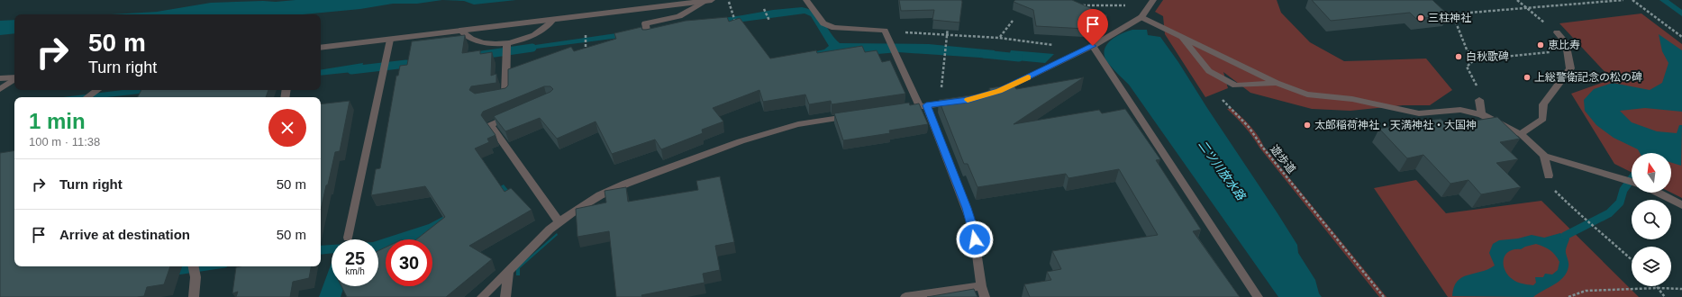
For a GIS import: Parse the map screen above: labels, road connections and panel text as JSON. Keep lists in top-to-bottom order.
{
  "streets": {
    "path": ["遊歩道"]
  },
  "water": ["二ツ川放水路"],
  "places": [
    "三柱神社",
    "恵比寿",
    "白秋歌碑",
    "上総警衛記念の松の碑",
    "太郎稲荷神社・天満神社・大国神"
  ],
  "north": "top",
  "page": {
    "turn": ["50 m", "Turn right"],
    "heading": ["1 min", "100 m · 11:38"],
    "list": [
      {
        "name": "Turn right",
        "value": "50 m"
      },
      {
        "name": "Arrive at destination",
        "value": "50 m"
      }
    ],
    "speed": "25 km/h",
    "limit": "30"
  }
}
